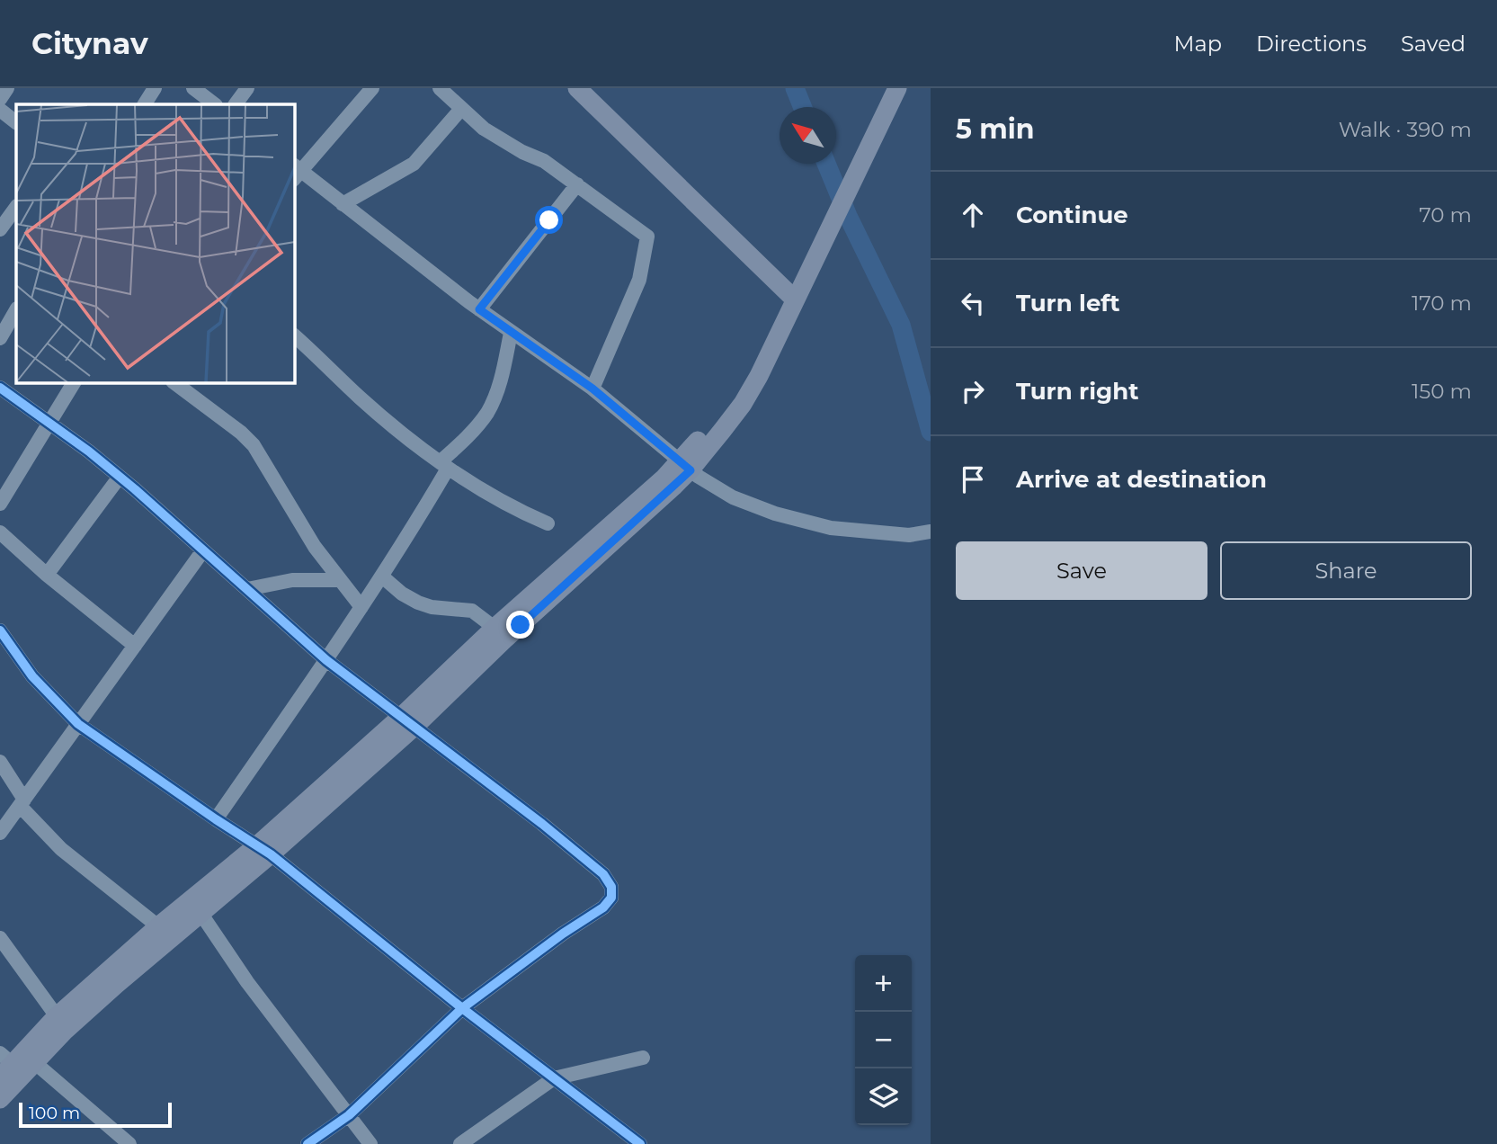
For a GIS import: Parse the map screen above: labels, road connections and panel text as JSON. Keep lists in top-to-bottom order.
{
  "scale_bar": "100 m",
  "north": "top left",
  "page": {
    "header": "Citynav",
    "nav": ["Map", "Directions", "Saved"],
    "heading": ["5 min", "Walk · 390 m"],
    "list": [
      ["Continue", "70 m"],
      ["Turn left", "170 m"],
      ["Turn right", "150 m"],
      "Arrive at destination"
    ],
    "buttons": ["Save", "Share"],
    "map_buttons": ["+", "−"],
    "scale": "100 m"
  }
}
